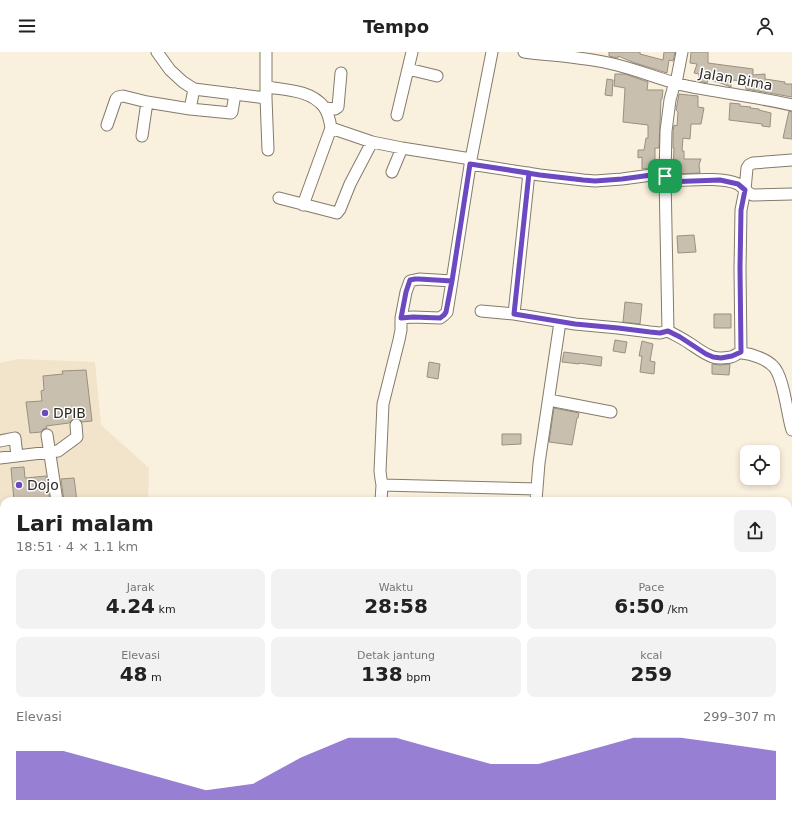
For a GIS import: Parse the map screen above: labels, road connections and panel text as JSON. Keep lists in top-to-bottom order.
{
  "streets": {
    "street": ["Jalan Bima"]
  },
  "places": ["DPIB", "Dojo"],
  "page": {
    "header": "Tempo",
    "heading": ["Lari malam", "18:51 · 4 × 1.1 km"],
    "stats": [
      ["Jarak", "4.24 km"],
      ["Waktu", "28:58"],
      ["Pace", "6:50 /km"],
      ["Elevasi", "48 m"],
      ["Detak jantung", "138 bpm"],
      ["kcal", "259"]
    ],
    "chart": ["Elevasi", "299–307 m"]
  }
}
